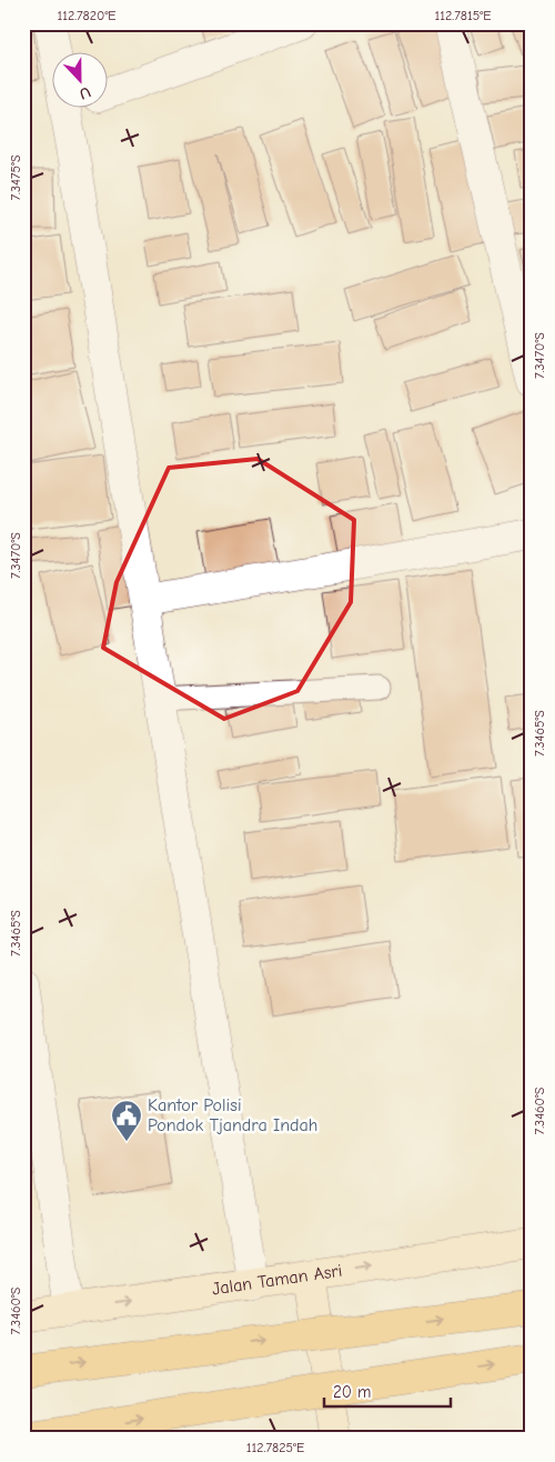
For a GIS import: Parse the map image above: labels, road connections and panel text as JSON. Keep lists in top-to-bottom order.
{
  "streets": {
    "main road": ["Jalan Taman Asri"]
  },
  "one_way": ["Jalan Taman Asri"],
  "places": {
    "public building": ["Kantor Polisi Pondok Tjandra Indah"]
  },
  "scale_bar": "20 m",
  "north": "bottom",
  "coordinates": [
    "112.7820°E",
    "112.7815°E",
    "7.3475°S",
    "7.3470°S",
    "7.3465°S",
    "7.3460°S",
    "112.7825°E"
  ]
}
